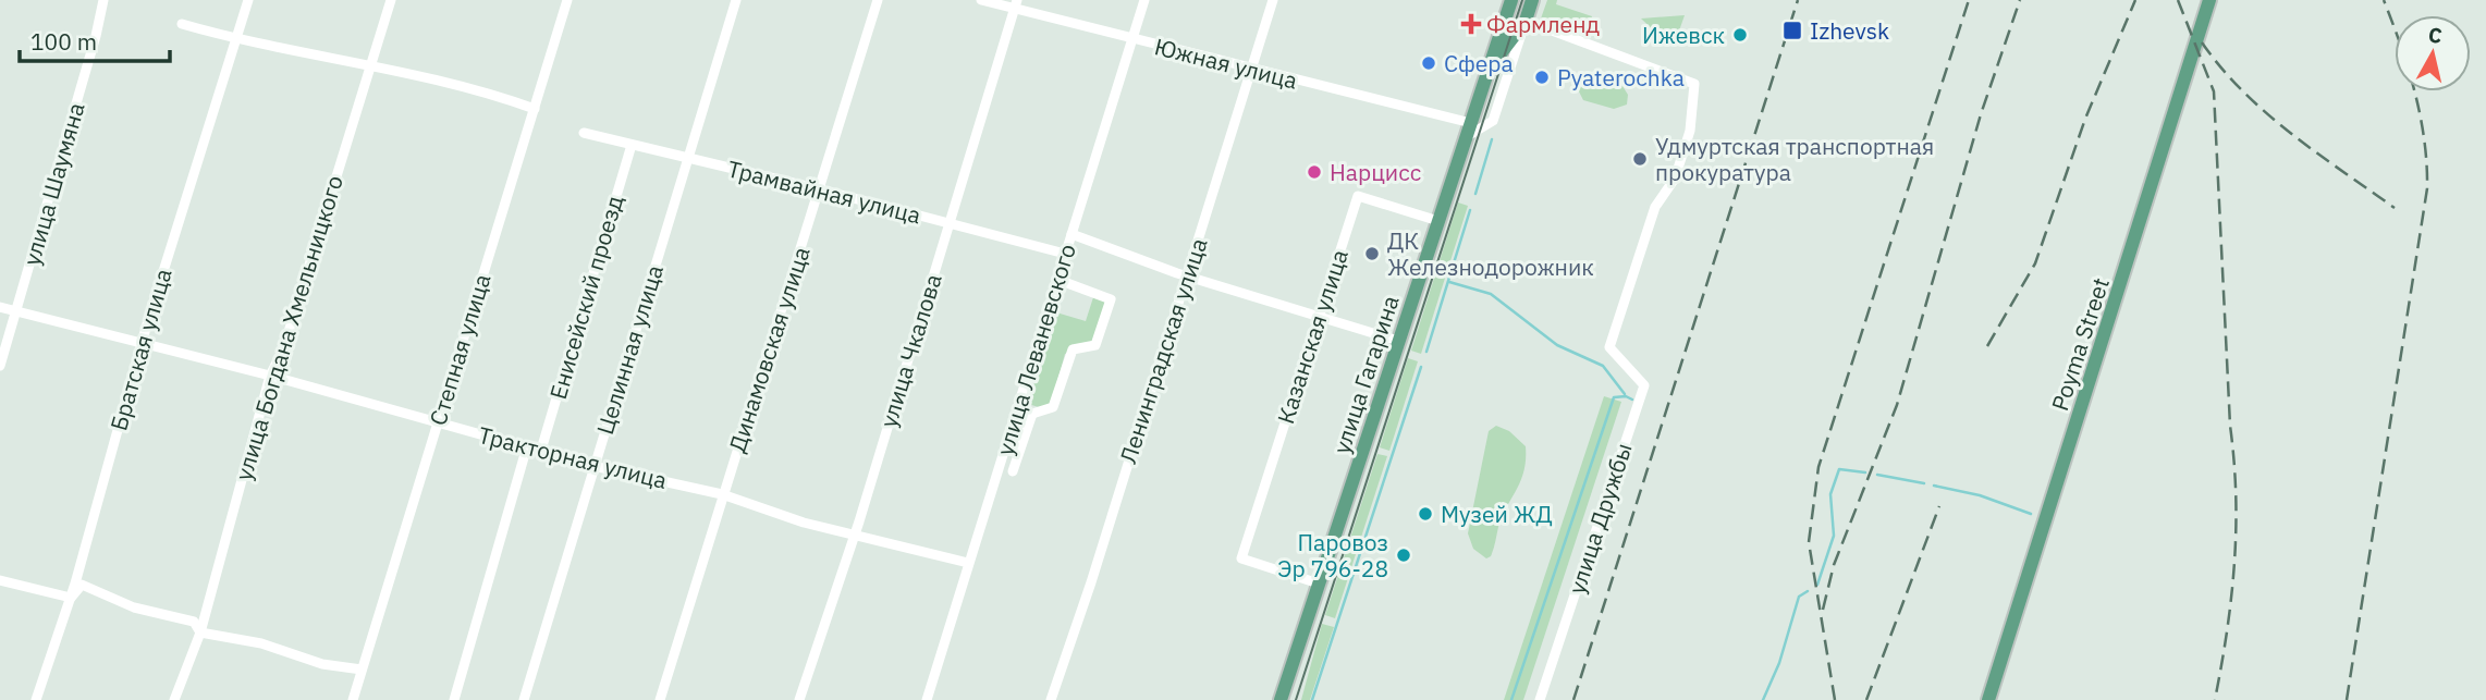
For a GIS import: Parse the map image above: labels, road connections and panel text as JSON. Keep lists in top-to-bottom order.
{
  "streets": {
    "main road": ["Poyma Street", "улица Гагарина"],
    "street": [
      "Южная улица",
      "улица Шаумяна",
      "Трамвайная улица",
      "Енисейский проезд",
      "улица Богдана Хмельницкого",
      "Казанская улица",
      "Братская улица",
      "Степная улица",
      "Целинная улица",
      "Динамовская улица",
      "улица Леваневского",
      "улица Чкалова",
      "Ленинградская улица",
      "Тракторная улица",
      "улица Дружбы"
    ]
  },
  "crossings": [
    ["Южная улица", "улица Леваневского"],
    ["Южная улица", "улица Чкалова"],
    ["Южная улица", "Ленинградская улица"],
    ["Южная улица", "улица Гагарина"],
    ["улица Шаумяна", "Тракторная улица"],
    ["Трамвайная улица", "Енисейский проезд"],
    ["Трамвайная улица", "Целинная улица"],
    ["Трамвайная улица", "Динамовская улица"],
    ["Трамвайная улица", "улица Леваневского"],
    ["Трамвайная улица", "улица Чкалова"],
    ["Енисейский проезд", "Тракторная улица"],
    ["улица Богдана Хмельницкого", "Тракторная улица"],
    ["Казанская улица", "улица Гагарина"],
    ["Братская улица", "Тракторная улица"],
    ["Степная улица", "Тракторная улица"],
    ["Целинная улица", "Тракторная улица"],
    ["Динамовская улица", "Тракторная улица"],
    ["улица Леваневского", "Тракторная улица"],
    ["улица Чкалова", "Тракторная улица"],
    ["улица Гагарина", "улица Дружбы"]
  ],
  "places": {
    "health": ["Фармленд"],
    "transit": ["Izhevsk"],
    "other": [
      "Ижевск",
      "Сфера",
      "Pyaterochka",
      "Удмуртская транспортная прокуратура",
      "Нарцисс",
      "ДК Железнодорожник",
      "Музей ЖД",
      "Паровоз Эр 796-28"
    ]
  },
  "scale_bar": "100 m",
  "north": "top"
}
